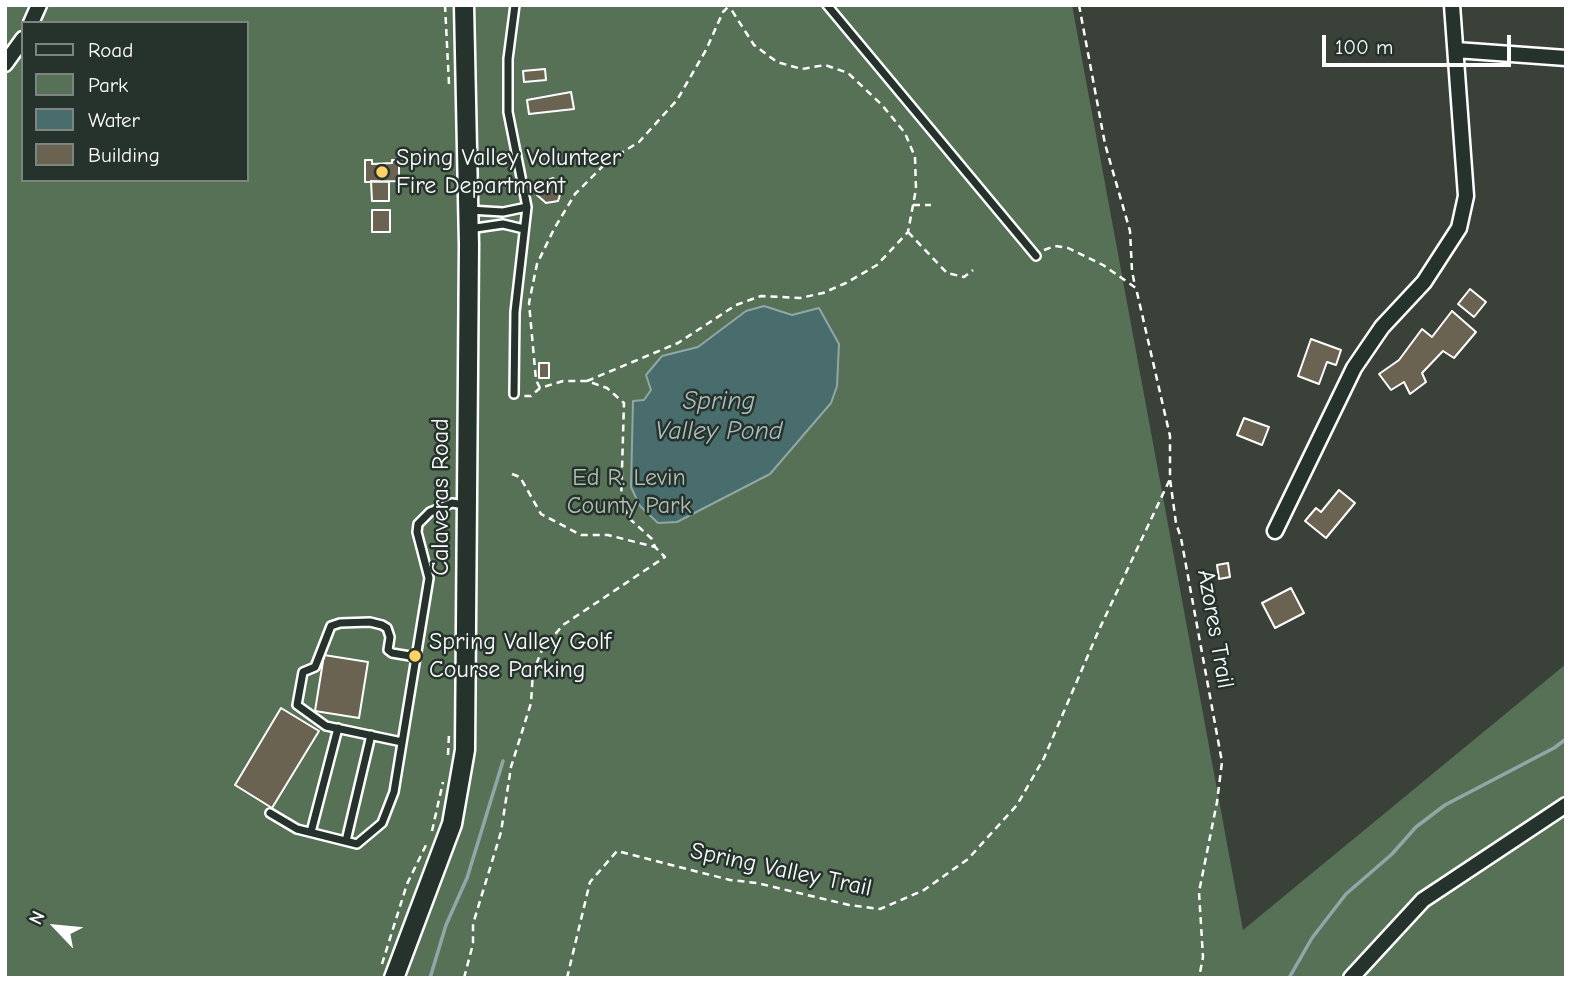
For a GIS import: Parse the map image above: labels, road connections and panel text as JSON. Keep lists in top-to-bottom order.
{
  "streets": {
    "street": ["Calaveras Road"],
    "path": ["Azores Trail", "Spring Valley Trail"]
  },
  "crossings": [
    ["Azores Trail", "Spring Valley Trail"]
  ],
  "water": ["Spring Valley Pond"],
  "parks": ["Ed R. Levin County Park"],
  "places": ["Sping Valley Volunteer Fire Department", "Spring Valley Golf Course Parking"],
  "legend": [
    "Road",
    "Park",
    "Water",
    "Building"
  ],
  "scale_bar": "100 m",
  "north": "top left"
}
